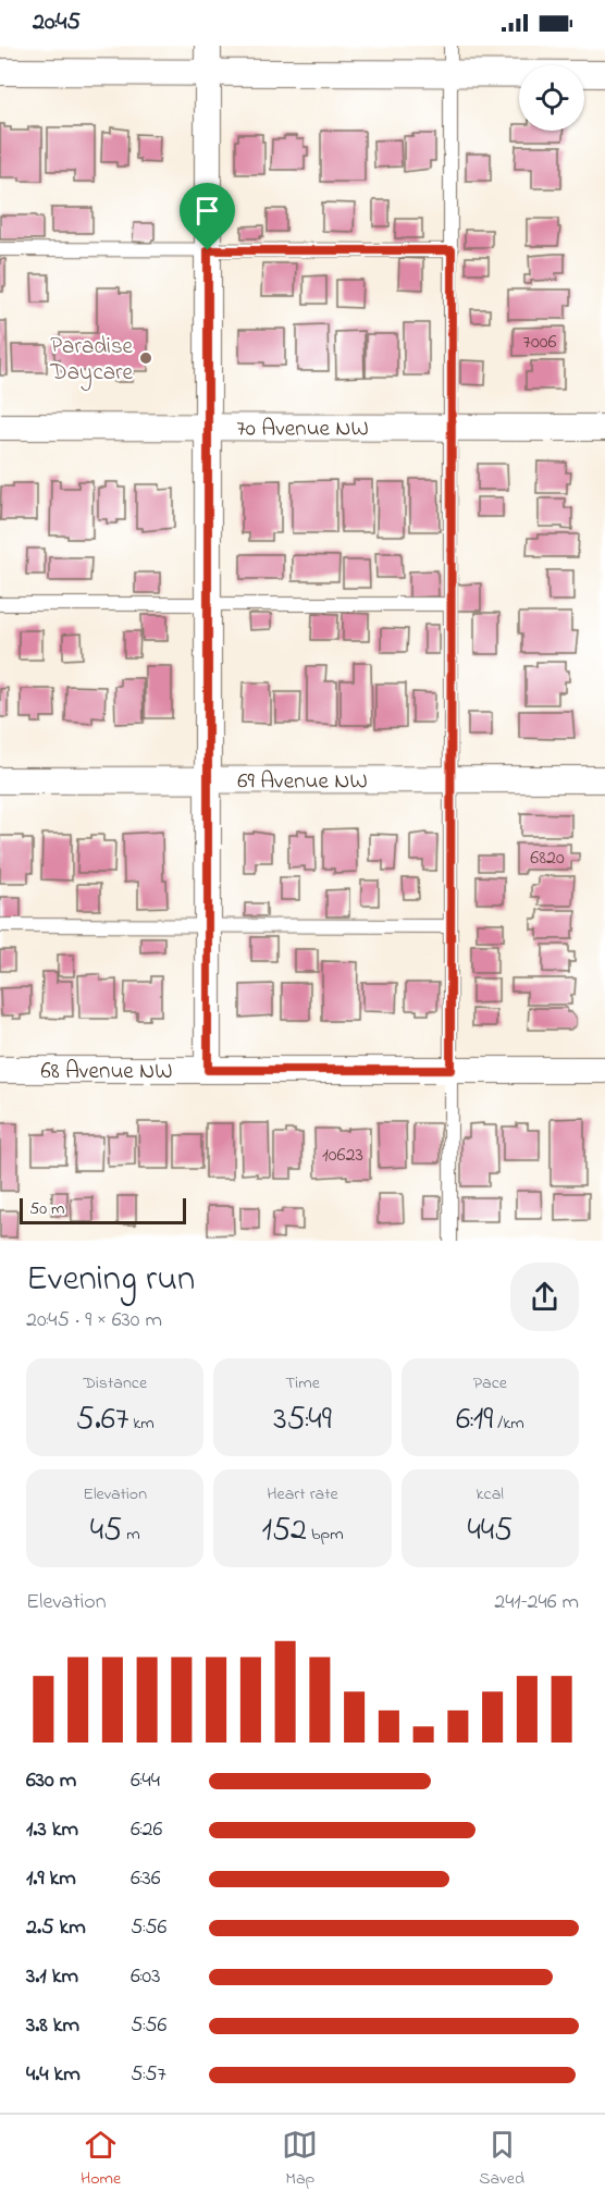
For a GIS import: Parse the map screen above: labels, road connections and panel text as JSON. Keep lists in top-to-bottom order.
{
  "streets": {
    "street": ["70 Avenue NW", "69 Avenue NW", "68 Avenue NW"]
  },
  "places": ["Paradise Daycare"],
  "house_numbers": ["7006", "6820", "10623"],
  "scale_bar": "50 m",
  "page": {
    "status": "20:45",
    "scale": "50 m",
    "heading": ["Evening run", "20:45 · 9 × 630 m"],
    "stats": [
      ["Distance", "5.67 km"],
      ["Time", "35:49"],
      ["Pace", "6:19 /km"],
      ["Elevation", "45 m"],
      ["Heart rate", "152 bpm"],
      ["kcal", "445"]
    ],
    "chart": ["Elevation", "241–246 m"],
    "list": [
      {
        "name": "630 m",
        "note": "6:44"
      },
      {
        "name": "1.3 km",
        "note": "6:26"
      },
      {
        "name": "1.9 km",
        "note": "6:36"
      },
      {
        "name": "2.5 km",
        "note": "5:56"
      },
      {
        "name": "3.1 km",
        "note": "6:03"
      },
      {
        "name": "3.8 km",
        "note": "5:56"
      },
      {
        "name": "4.4 km",
        "note": "5:57"
      }
    ],
    "tabs": ["Home", "Map", "Saved"]
  }
}
